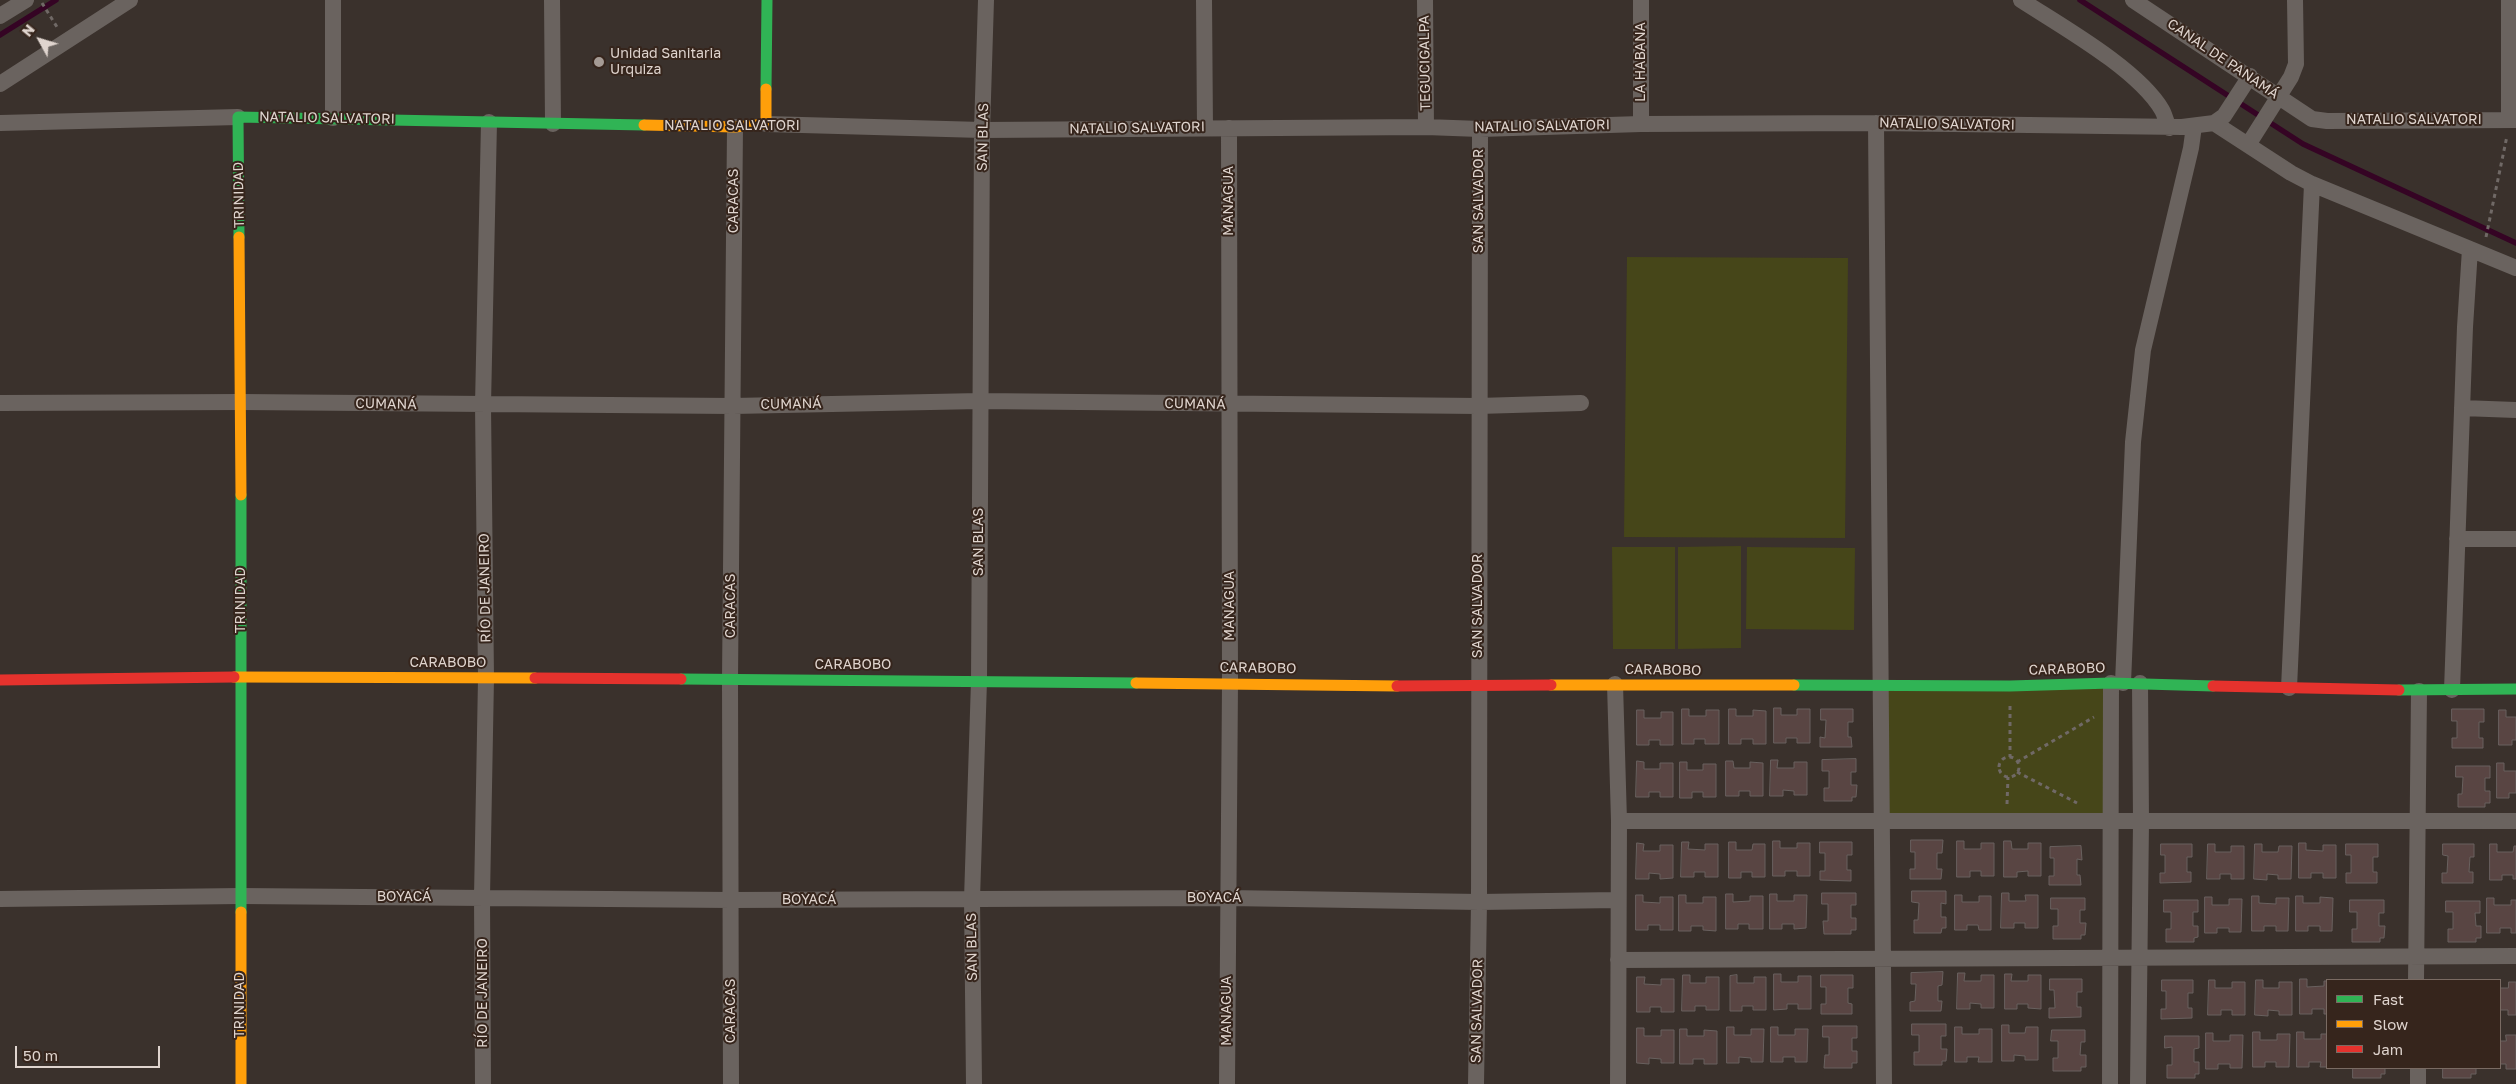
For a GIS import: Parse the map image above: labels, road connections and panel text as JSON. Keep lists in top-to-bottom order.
{
  "streets": {
    "street": [
      "CANAL DE PANAMÁ",
      "LA HABANA",
      "TEGUCIGALPA",
      "NATALIO SALVATORI",
      "SAN BLAS",
      "TRINIDAD",
      "CARACAS",
      "MANAGUA",
      "SAN SALVADOR",
      "CUMANÁ",
      "RÍO DE JANEIRO",
      "CARABOBO",
      "BOYACÁ"
    ]
  },
  "crossings": [
    ["CANAL DE PANAMÁ", "NATALIO SALVATORI"],
    ["LA HABANA", "NATALIO SALVATORI"],
    ["TEGUCIGALPA", "NATALIO SALVATORI"],
    ["NATALIO SALVATORI", "SAN BLAS"],
    ["NATALIO SALVATORI", "TRINIDAD"],
    ["NATALIO SALVATORI", "CARACAS"],
    ["NATALIO SALVATORI", "MANAGUA"],
    ["NATALIO SALVATORI", "SAN SALVADOR"],
    ["NATALIO SALVATORI", "RÍO DE JANEIRO"],
    ["SAN BLAS", "CUMANÁ"],
    ["SAN BLAS", "CARABOBO"],
    ["SAN BLAS", "BOYACÁ"],
    ["TRINIDAD", "CUMANÁ"],
    ["TRINIDAD", "CARABOBO"],
    ["TRINIDAD", "BOYACÁ"],
    ["CARACAS", "CUMANÁ"],
    ["CARACAS", "CARABOBO"],
    ["CARACAS", "BOYACÁ"],
    ["MANAGUA", "CUMANÁ"],
    ["MANAGUA", "CARABOBO"],
    ["MANAGUA", "BOYACÁ"],
    ["SAN SALVADOR", "CUMANÁ"],
    ["SAN SALVADOR", "CARABOBO"],
    ["SAN SALVADOR", "BOYACÁ"],
    ["CUMANÁ", "RÍO DE JANEIRO"],
    ["RÍO DE JANEIRO", "CARABOBO"],
    ["RÍO DE JANEIRO", "BOYACÁ"]
  ],
  "places": ["Unidad Sanitaria Urquiza"],
  "legend": ["Fast", "Slow", "Jam"],
  "scale_bar": "50 m",
  "north": "top left"
}
